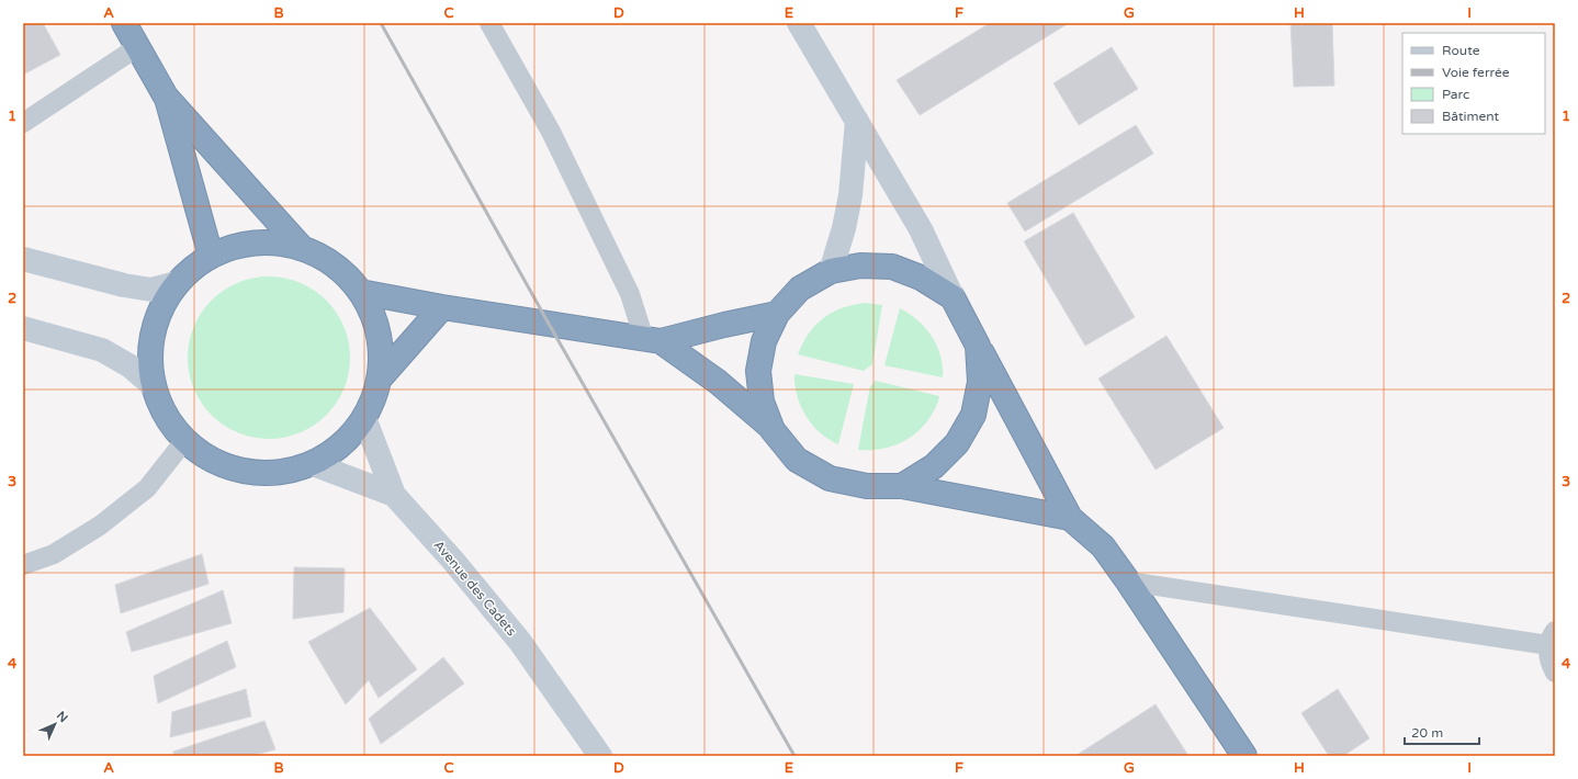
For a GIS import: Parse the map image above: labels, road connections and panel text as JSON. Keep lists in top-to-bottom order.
{
  "streets": {
    "street": ["Avenue des Cadets"]
  },
  "legend": [
    "Route",
    "Voie ferrée",
    "Parc",
    "Bâtiment"
  ],
  "scale_bar": "20 m",
  "north": "top right",
  "grid": {
    "columns": [
      "A",
      "B",
      "C",
      "D",
      "E",
      "F",
      "G",
      "H",
      "I"
    ],
    "rows": [
      "1",
      "2",
      "3",
      "4"
    ]
  }
}
